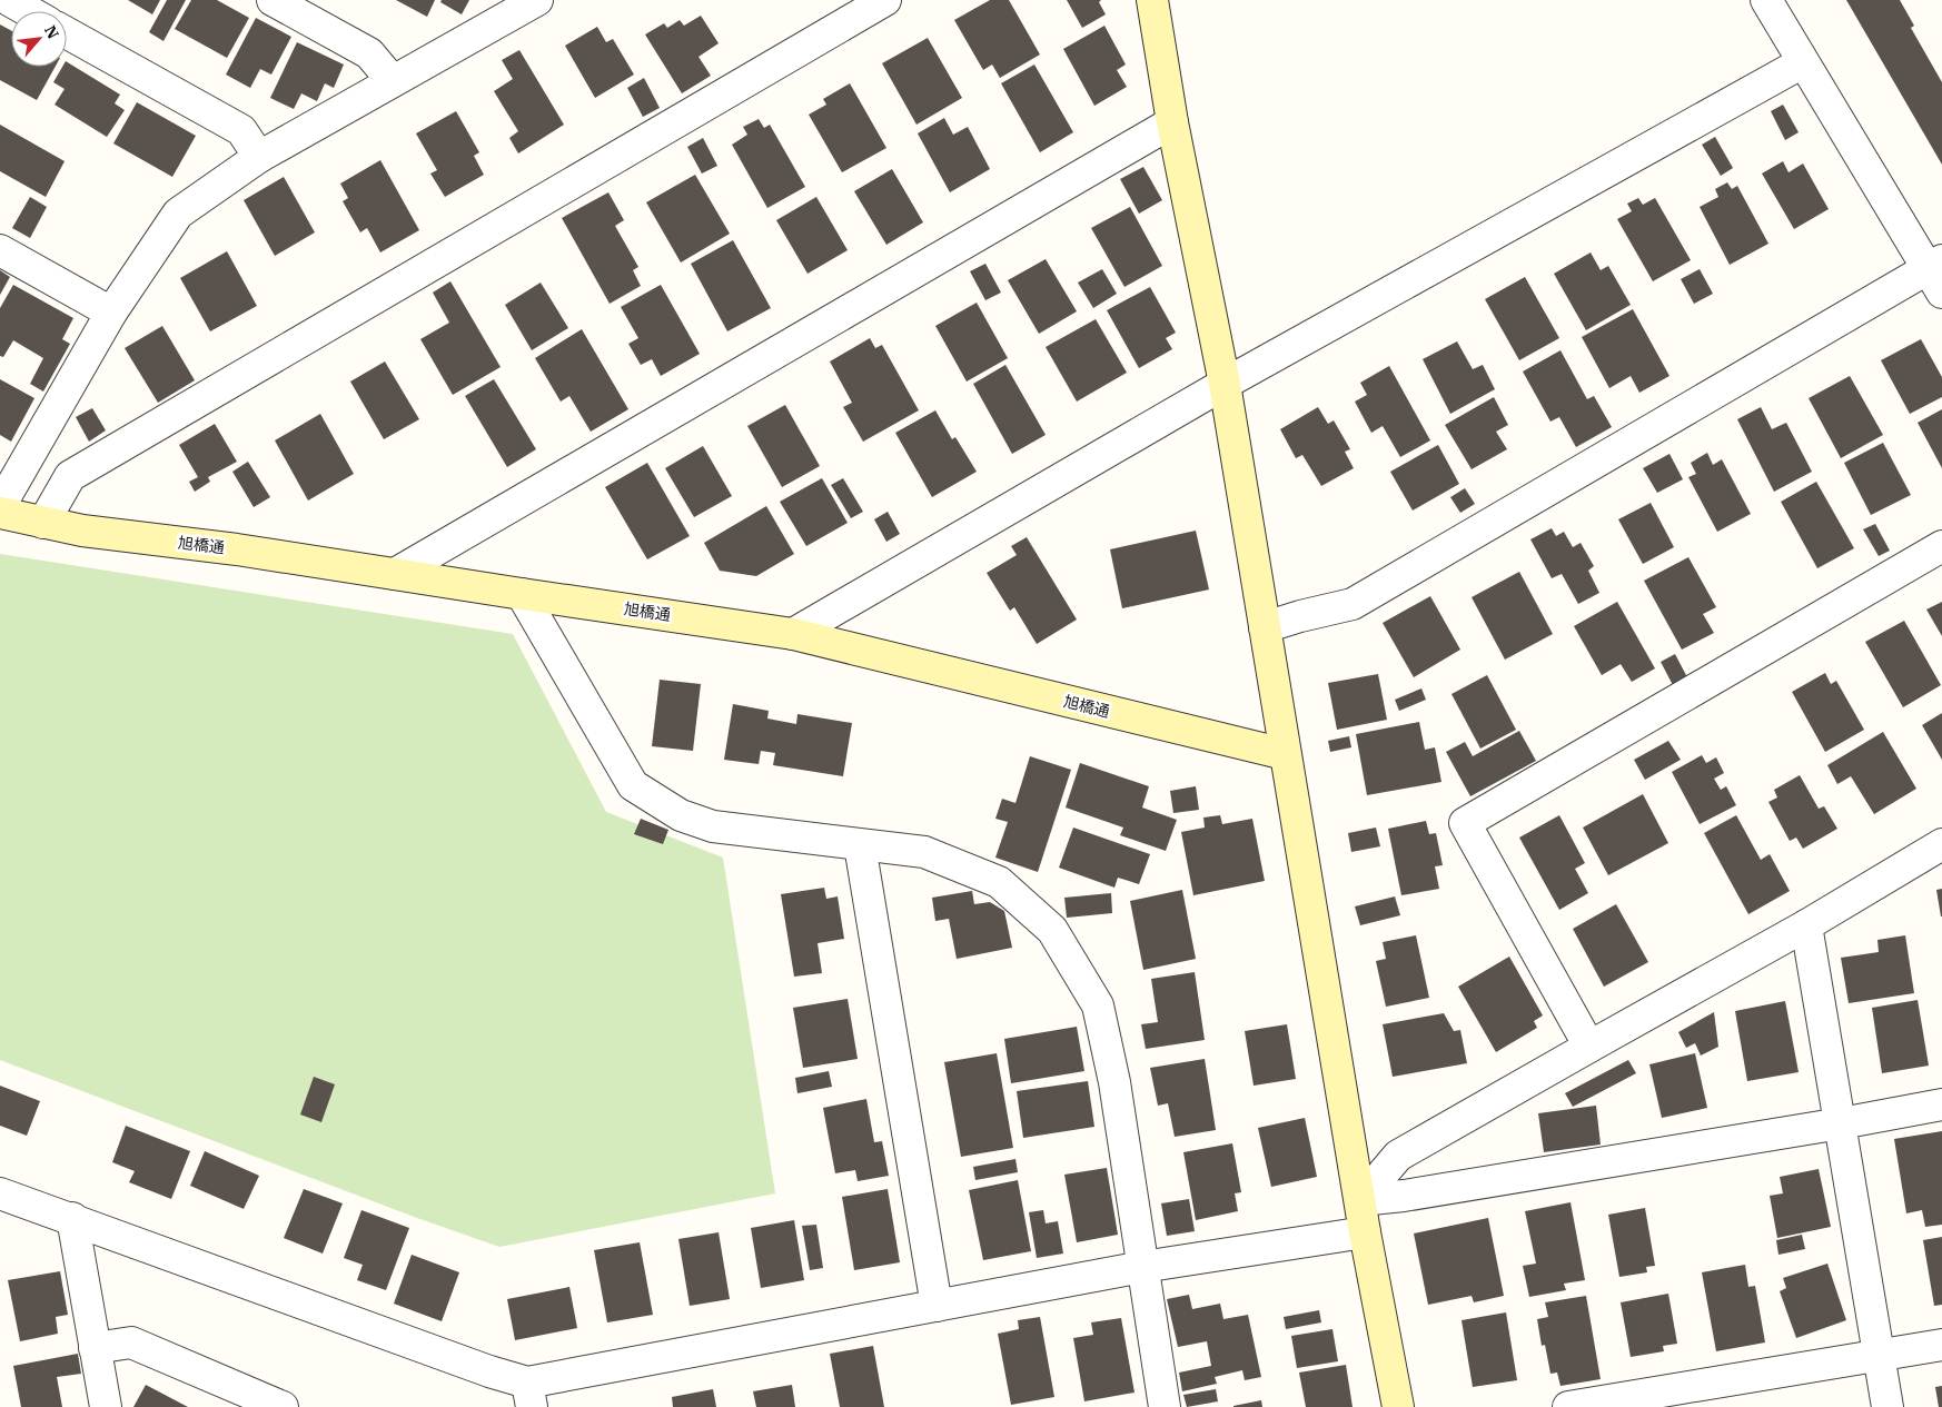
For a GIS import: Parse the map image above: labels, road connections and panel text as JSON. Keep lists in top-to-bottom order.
{
  "streets": {
    "street": ["旭橋通"]
  },
  "north": "top right"
}
